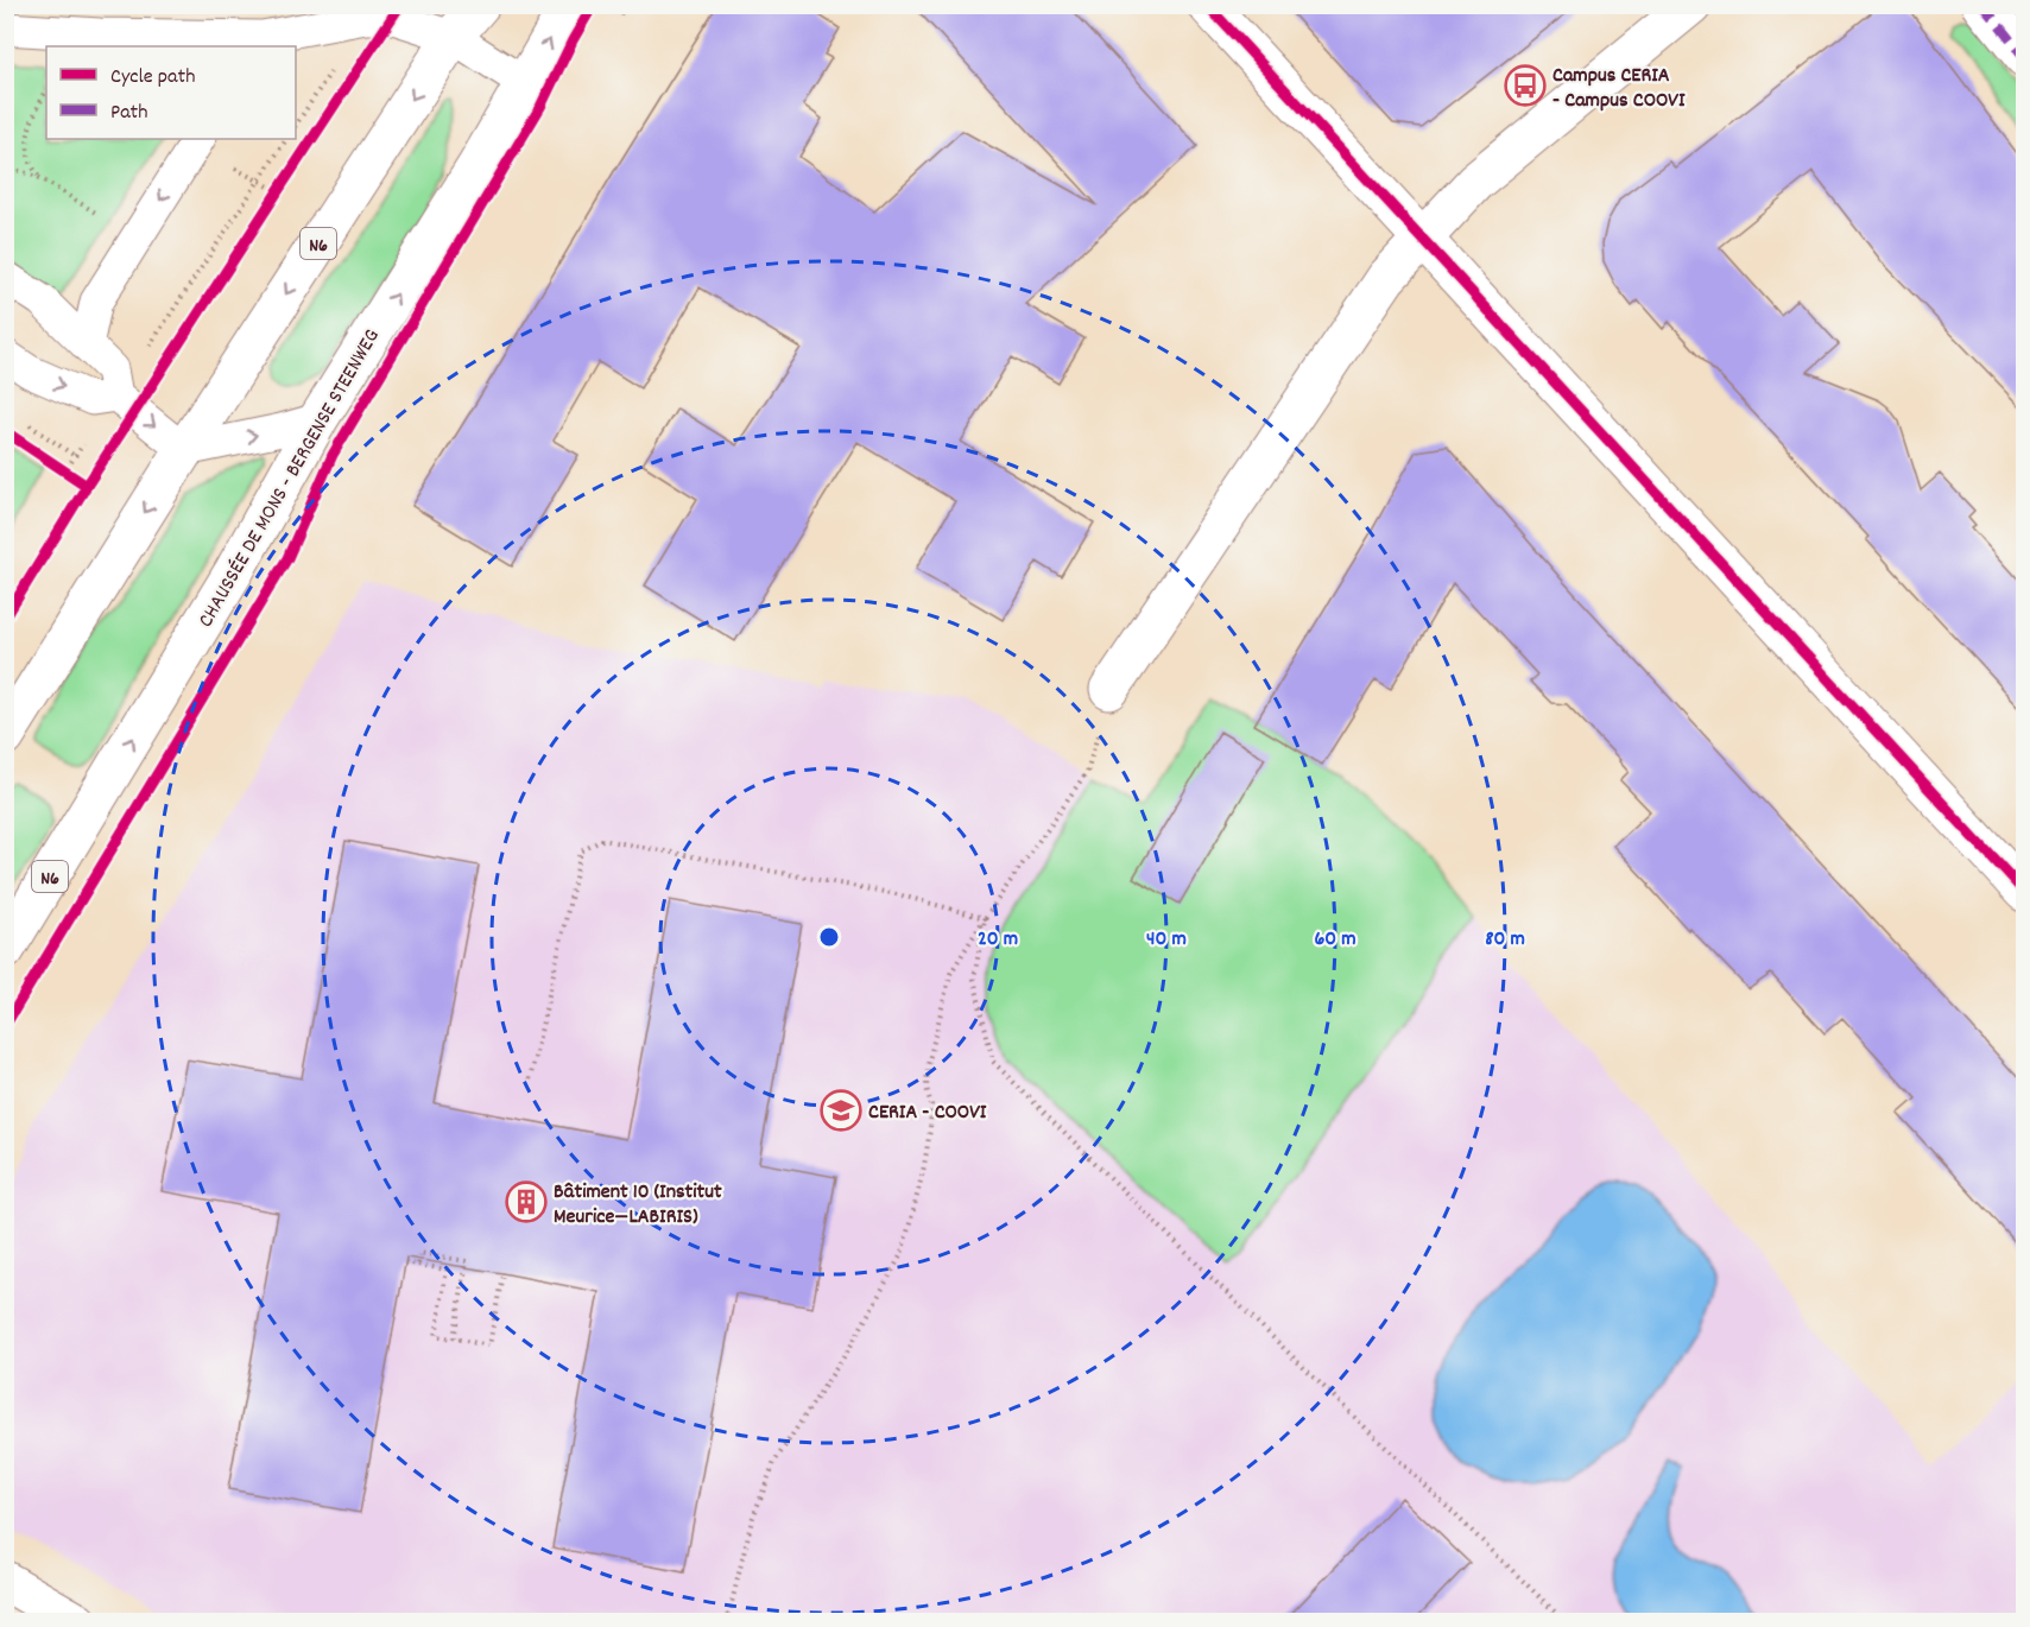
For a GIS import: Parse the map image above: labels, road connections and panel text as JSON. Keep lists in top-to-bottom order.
{
  "streets": {
    "street": ["N6", "CHAUSSÉE DE MONS - BERGENSE STEENWEG"]
  },
  "places": {
    "bus stop": ["Campus CERIA - Campus COOVI"],
    "school or university": ["CERIA - COOVI"],
    "building": ["Bâtiment 10 (Institut Meurice—LABIRIS)"]
  },
  "legend": ["Cycle path", "Path"],
  "rings": [
    "20 m",
    "40 m",
    "60 m",
    "80 m"
  ]
}
